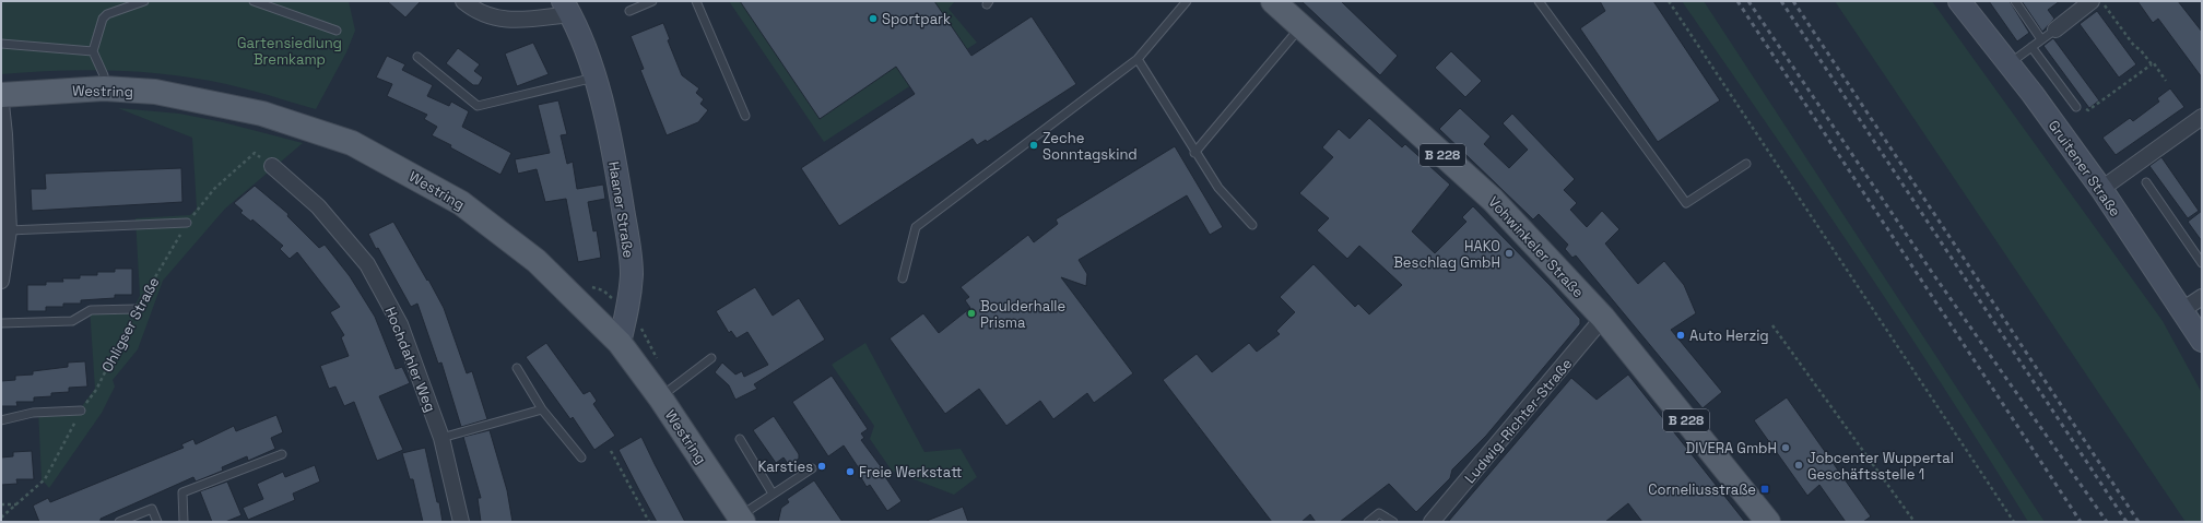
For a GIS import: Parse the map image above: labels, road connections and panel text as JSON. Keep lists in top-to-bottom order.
{
  "streets": {
    "main road": ["Westring", "B 228", "Vohwinkeler Straße"],
    "street": [
      "Gruitener Straße",
      "Haaner Straße",
      "Hochdahler Weg",
      "Ludwig-Richter-Straße"
    ],
    "path": ["Ohligser Straße"]
  },
  "crossings": [
    ["Westring", "Haaner Straße"],
    ["Vohwinkeler Straße", "Ludwig-Richter-Straße"],
    ["Ohligser Straße", "Hochdahler Weg"]
  ],
  "parks": ["Gartensiedlung Bremkamp"],
  "places": {
    "other": [
      "Sportpark",
      "Zeche Sonntagskind",
      "HAKO Beschlag GmbH",
      "Boulderhalle Prisma",
      "Auto Herzig",
      "DIVERA GmbH",
      "Jobcenter Wuppertal Geschäftsstelle 1",
      "Karsties",
      "Freie Werkstatt"
    ],
    "transit": ["Corneliusstraße"]
  }
}
